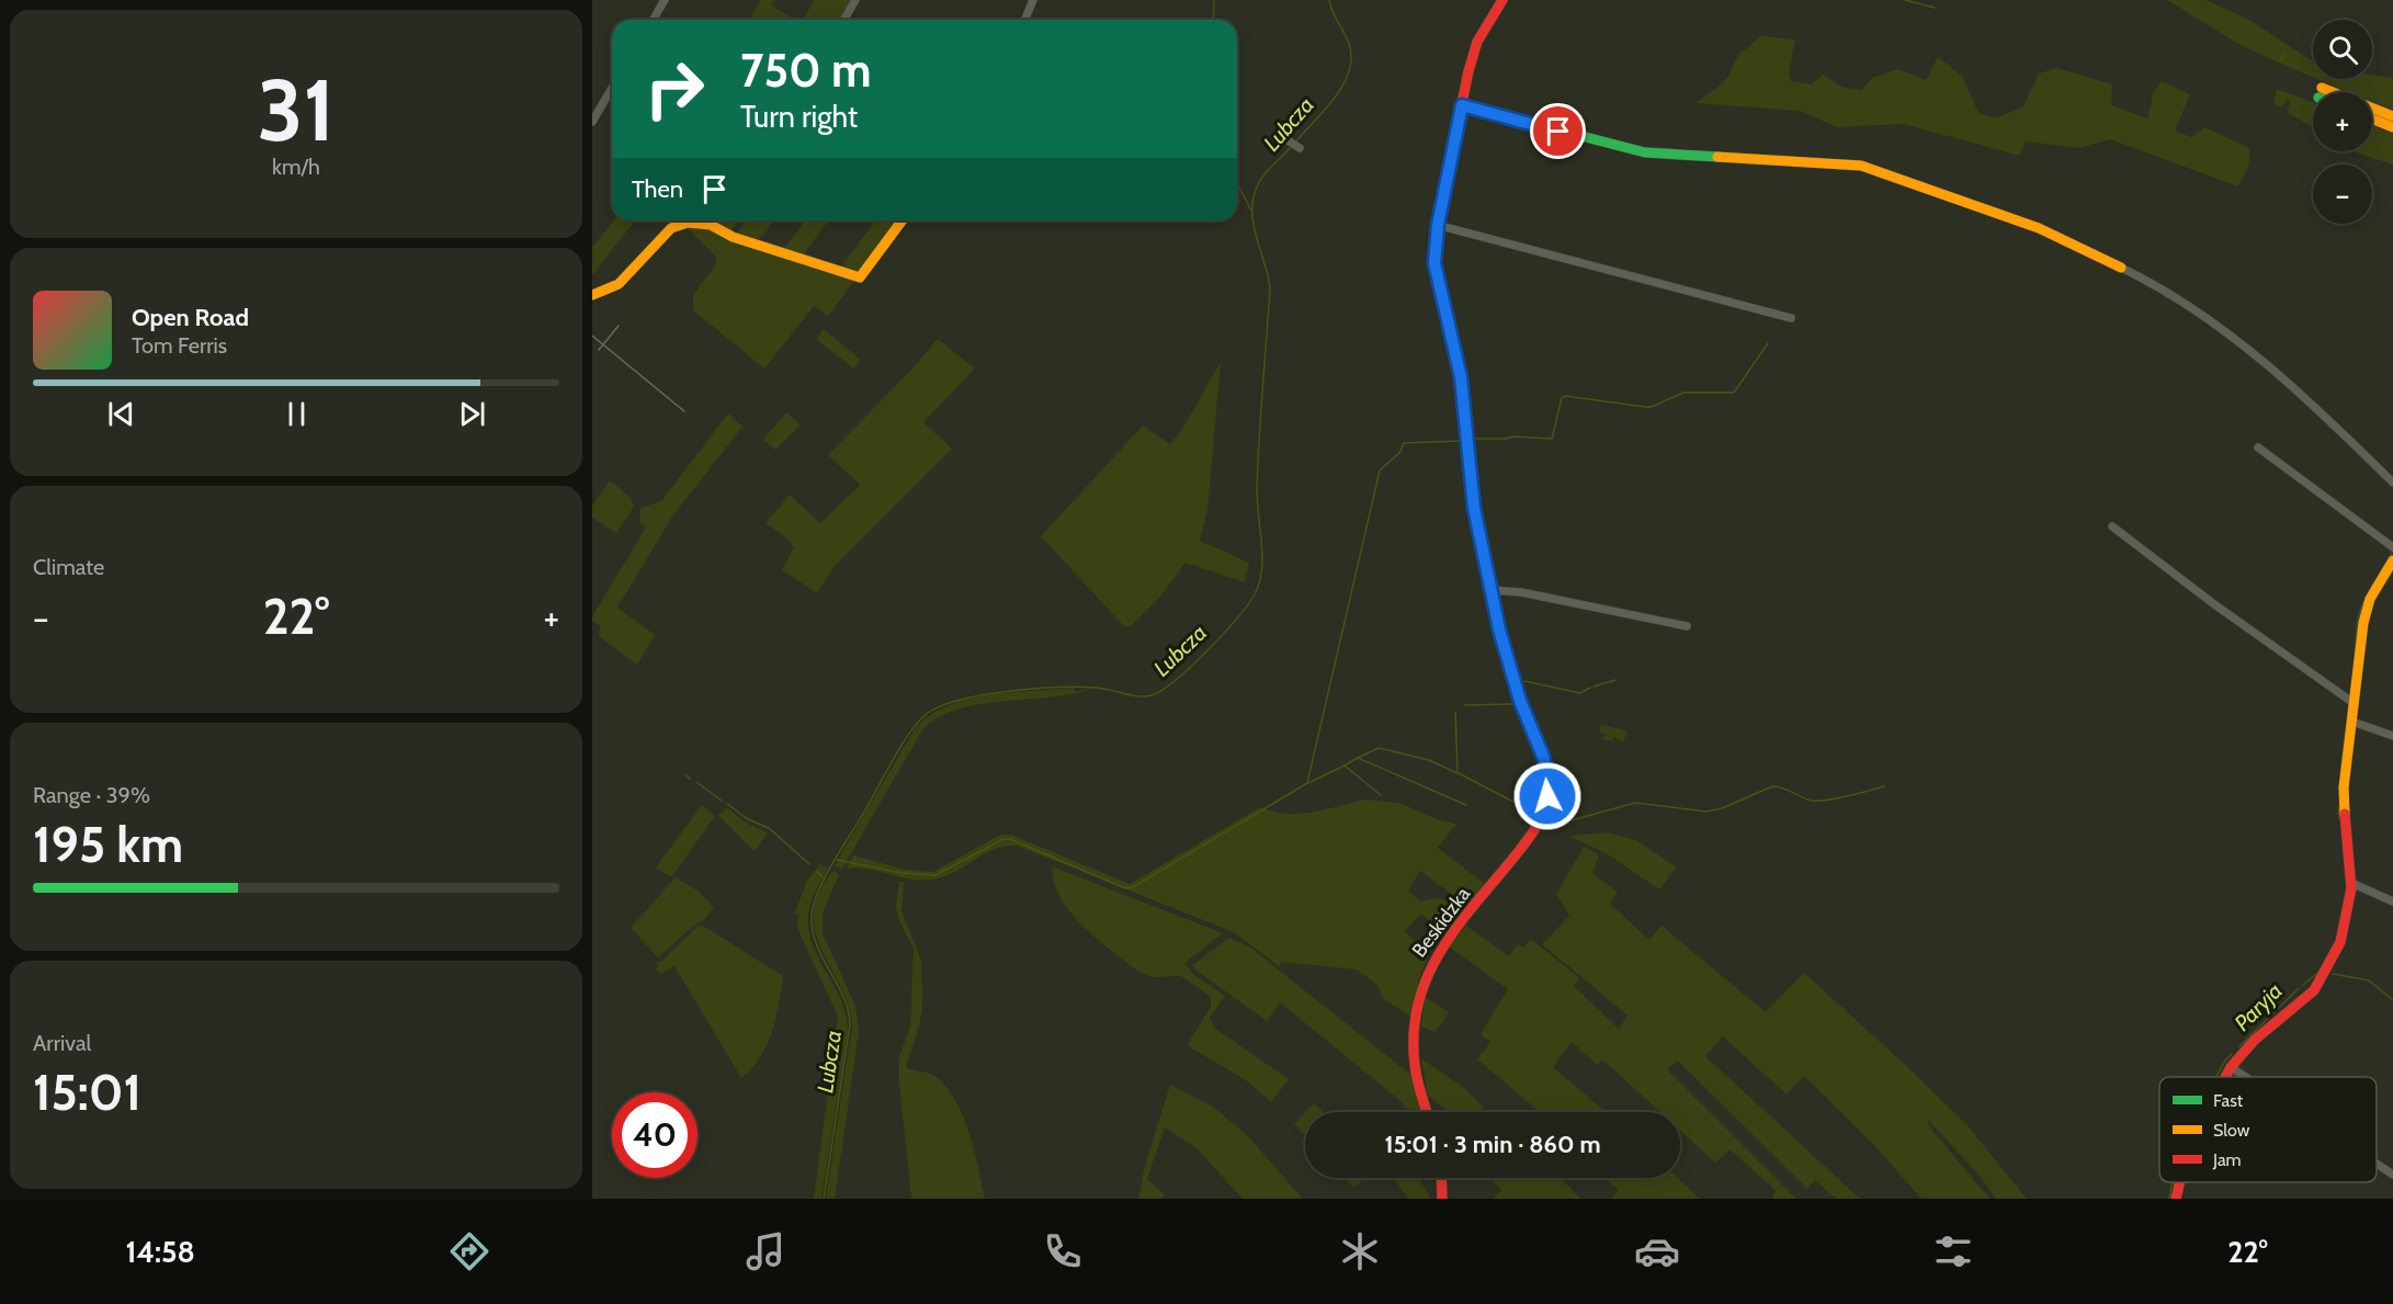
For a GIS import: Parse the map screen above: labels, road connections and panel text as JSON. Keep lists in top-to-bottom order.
{
  "streets": {
    "main road": ["Beskidzka"]
  },
  "water": ["Lubcza", "Paryja"],
  "legend": ["Fast", "Slow", "Jam"],
  "page": {
    "tile": [
      ["31", "km/h"],
      "Climate",
      ["Range · 39%", "195 km"],
      ["Arrival", "15:01"]
    ],
    "map_buttons": ["+", "−"],
    "turn": ["750 m", "Turn right"],
    "then": "Then",
    "song": ["Open Road", "Tom Ferris"],
    "heat": ["−", "22°", "+"],
    "limit": "40",
    "trip": "15:01 · 3 min · 860 m",
    "tabs": ["14:58", "22°"]
  }
}
